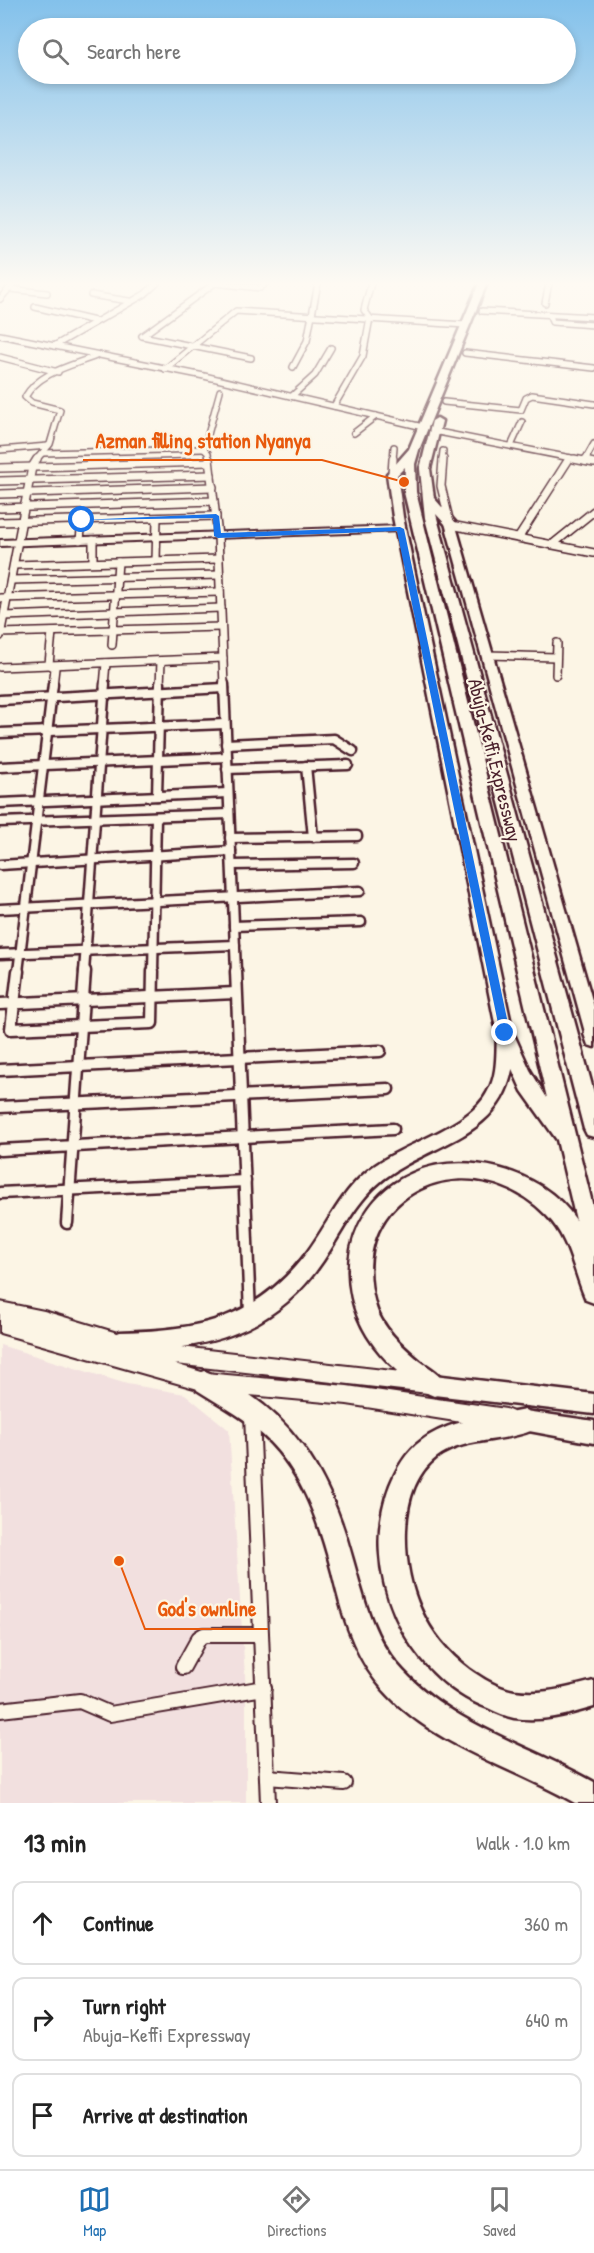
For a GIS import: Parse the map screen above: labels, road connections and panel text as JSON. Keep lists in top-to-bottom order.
{
  "streets": {
    "highway": ["Abuja-Keffi Expressway"]
  },
  "places": ["Azman filling station Nyanya", "God's ownline"],
  "page": {
    "search": "Search here",
    "heading": ["13 min", "Walk · 1.0 km"],
    "list": [
      ["Continue", "360 m"],
      ["Turn right", "Abuja-Keffi Expressway", "640 m"],
      "Arrive at destination"
    ],
    "nav": ["Map", "Directions", "Saved"]
  }
}
